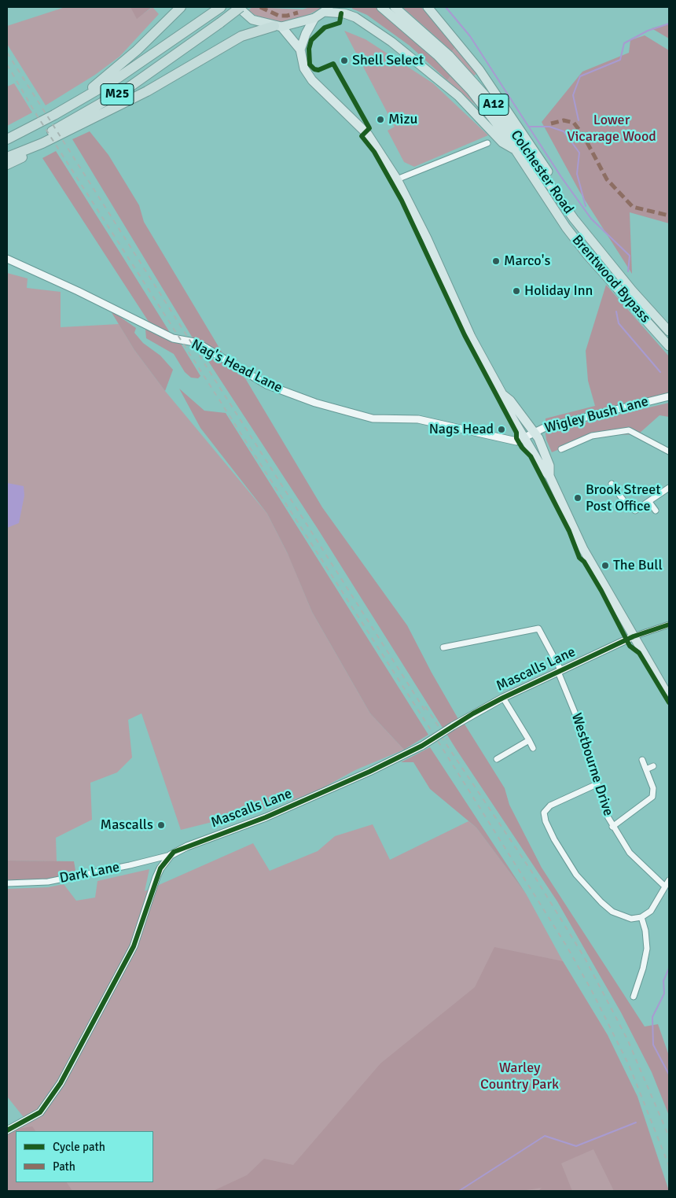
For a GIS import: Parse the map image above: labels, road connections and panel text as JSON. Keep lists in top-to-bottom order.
{
  "streets": {
    "highway": [
      "M25",
      "A12",
      "Colchester Road",
      "Brentwood Bypass"
    ],
    "street": [
      "Nag's Head Lane",
      "Wigley Bush Lane",
      "Mascalls Lane",
      "Westbourne Drive",
      "Dark Lane"
    ]
  },
  "crossings": [
    ["A12", "Colchester Road"],
    ["A12", "Brentwood Bypass"],
    ["Colchester Road", "Brentwood Bypass"],
    ["Nag's Head Lane", "Wigley Bush Lane"],
    ["Mascalls Lane", "Westbourne Drive"],
    ["Mascalls Lane", "Dark Lane"]
  ],
  "parks": ["Lower Vicarage Wood", "Warley Country Park"],
  "places": [
    "Shell Select",
    "Mizu",
    "Marco's",
    "Holiday Inn",
    "Nags Head",
    "Brook Street Post Office",
    "The Bull",
    "Mascalls"
  ],
  "legend": ["Cycle path", "Path"]
}
